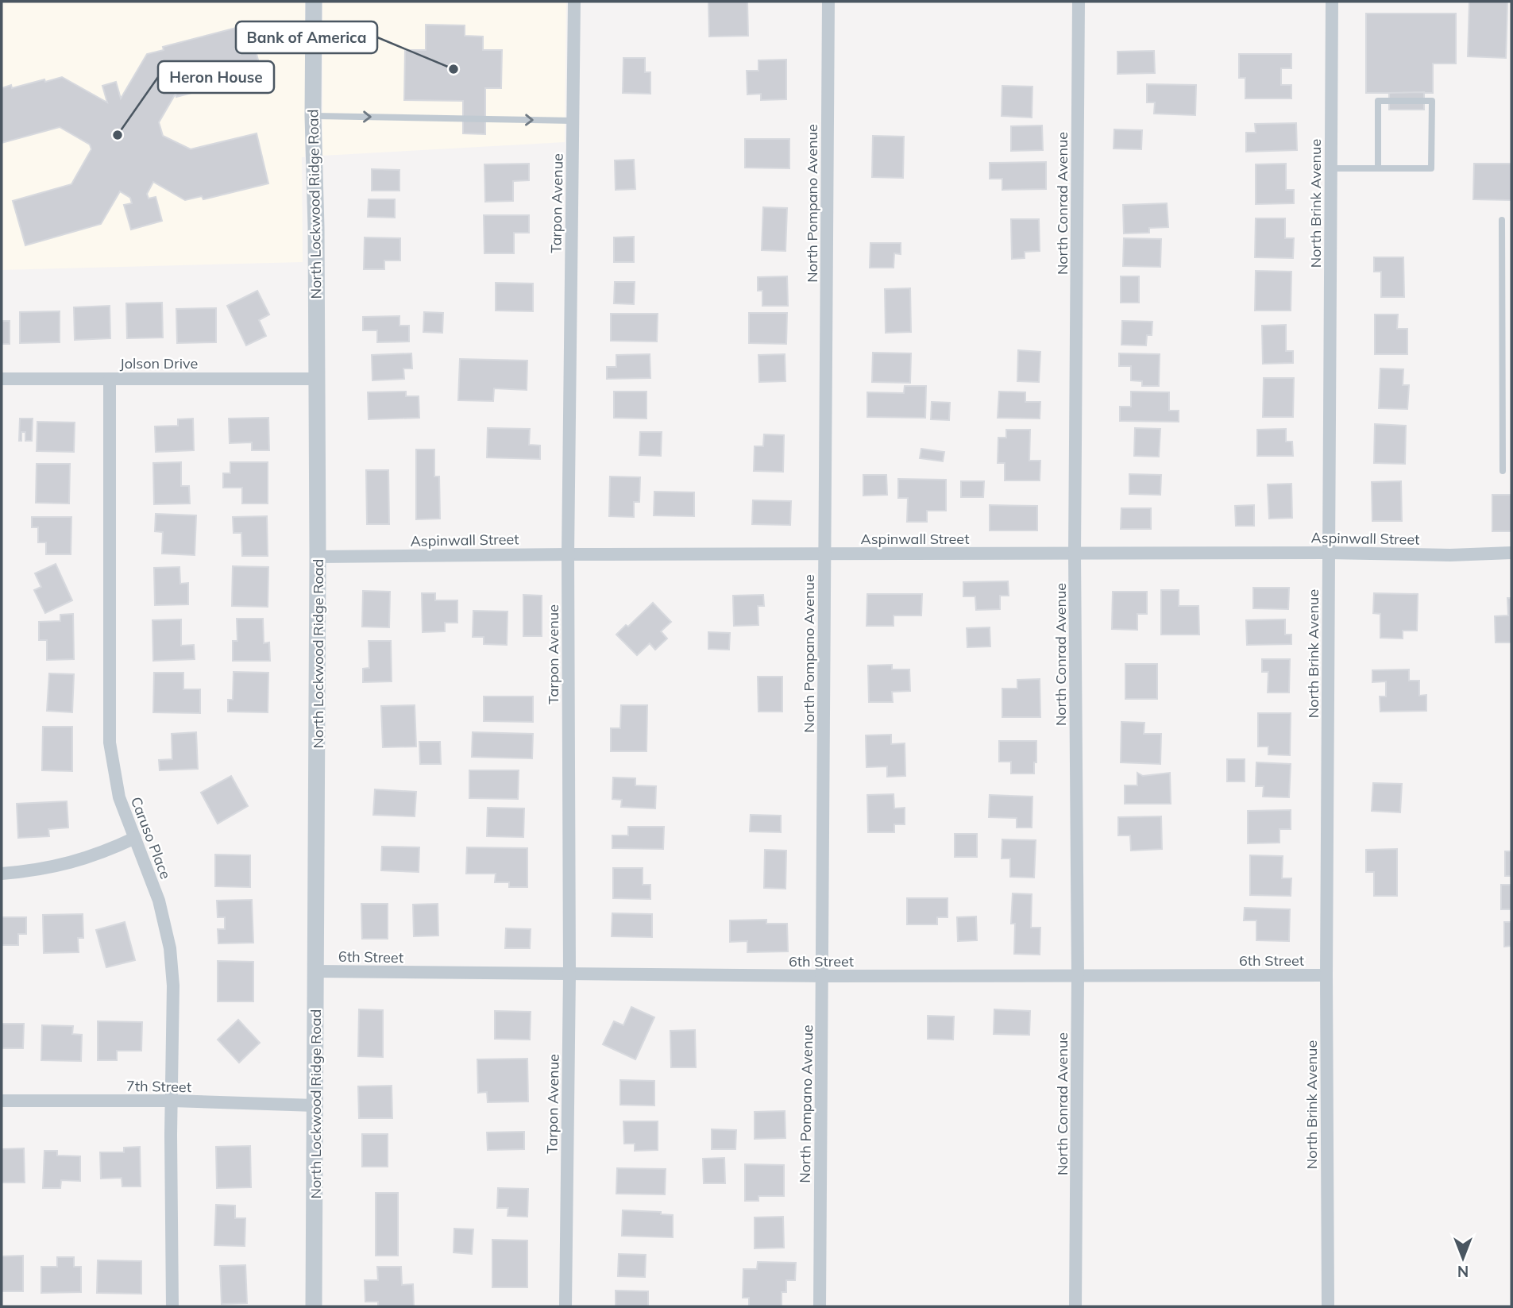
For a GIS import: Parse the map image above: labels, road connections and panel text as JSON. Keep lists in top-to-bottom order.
{
  "streets": {
    "street": [
      "Tarpon Avenue",
      "North Pompano Avenue",
      "North Conrad Avenue",
      "North Brink Avenue",
      "North Lockwood Ridge Road",
      "Jolson Drive",
      "Aspinwall Street",
      "Caruso Place",
      "6th Street",
      "7th Street"
    ]
  },
  "crossings": [
    ["Tarpon Avenue", "Aspinwall Street"],
    ["Tarpon Avenue", "6th Street"],
    ["North Pompano Avenue", "Aspinwall Street"],
    ["North Pompano Avenue", "6th Street"],
    ["North Conrad Avenue", "Aspinwall Street"],
    ["North Conrad Avenue", "6th Street"],
    ["North Brink Avenue", "Aspinwall Street"],
    ["North Brink Avenue", "6th Street"],
    ["North Lockwood Ridge Road", "Jolson Drive"],
    ["North Lockwood Ridge Road", "Aspinwall Street"],
    ["North Lockwood Ridge Road", "6th Street"],
    ["North Lockwood Ridge Road", "7th Street"],
    ["Jolson Drive", "Caruso Place"],
    ["Caruso Place", "7th Street"]
  ],
  "places": ["Bank of America", "Heron House"],
  "north": "bottom"
}
